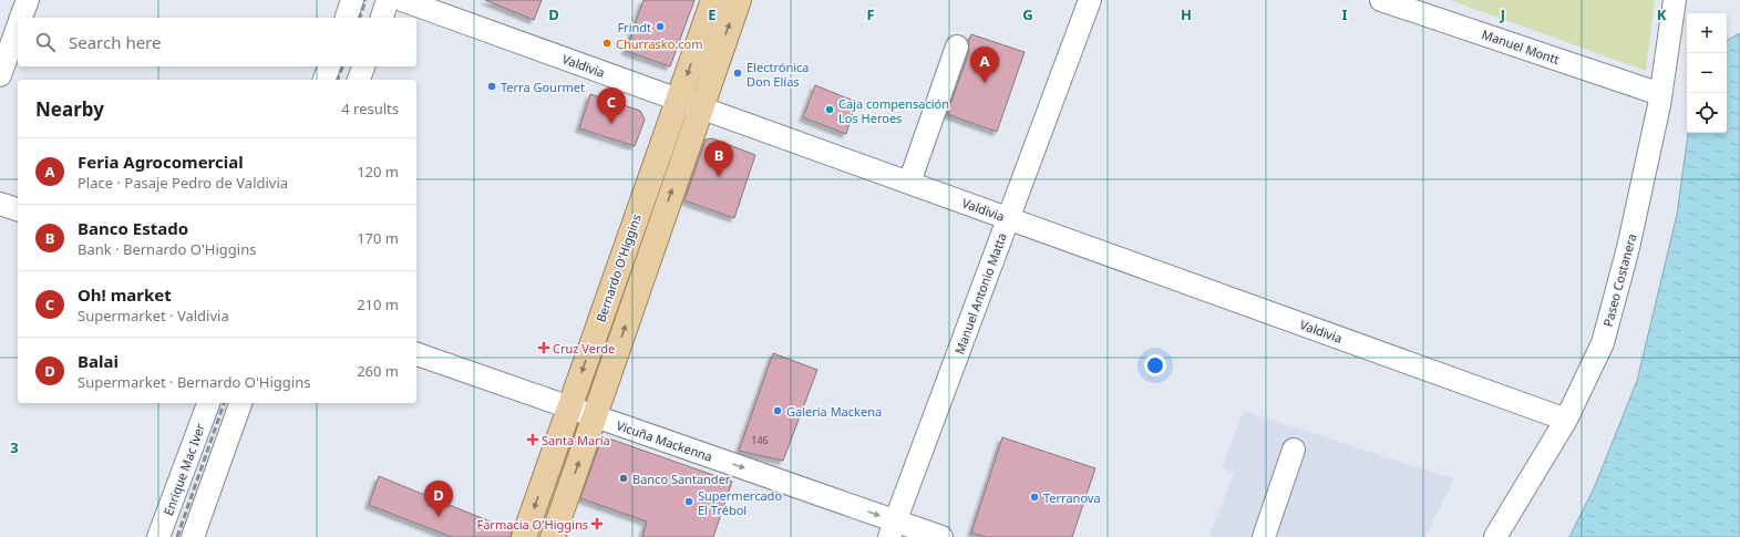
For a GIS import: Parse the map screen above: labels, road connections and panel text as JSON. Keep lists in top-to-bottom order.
{
  "streets": {
    "main road": ["Bernardo O'Higgins"],
    "street": [
      "Manuel Montt",
      "Valdivia",
      "Paseo Costanera",
      "Manuel Antonio Matta",
      "Vicuña Mackenna",
      "Enrique Mac Iver"
    ]
  },
  "crossings": [
    ["Manuel Montt", "Paseo Costanera"],
    ["Valdivia", "Bernardo O'Higgins"],
    ["Valdivia", "Paseo Costanera"],
    ["Valdivia", "Manuel Antonio Matta"],
    ["Bernardo O'Higgins", "Vicuña Mackenna"],
    ["Manuel Antonio Matta", "Vicuña Mackenna"]
  ],
  "one_way": ["Vicuña Mackenna"],
  "places": {
    "other": [
      "Frindt",
      "Churrasko.com",
      "Electrónica Don Elías",
      "Terra Gourmet",
      "Caja compensación Los Heroes",
      "Galeria Mackena",
      "Banco Santander",
      "Terranova",
      "Supermercado El Trébol"
    ],
    "health": ["Cruz Verde", "Santa María", "Farmacia O'Higgins"]
  },
  "house_numbers": ["146"],
  "page": {
    "map_buttons": ["+", "−"],
    "search": "Search here",
    "pins": [
      "A",
      "C",
      "B",
      "D"
    ],
    "heading": ["Nearby", "4 results"],
    "list": [
      {
        "mark": "A",
        "name": "Feria Agrocomercial",
        "note": "Place · Pasaje Pedro de Valdivia",
        "value": "120 m"
      },
      {
        "mark": "B",
        "name": "Banco Estado",
        "note": "Bank · Bernardo O'Higgins",
        "value": "170 m"
      },
      {
        "mark": "C",
        "name": "Oh! market",
        "note": "Supermarket · Valdivia",
        "value": "210 m"
      },
      {
        "mark": "D",
        "name": "Balai",
        "note": "Supermarket · Bernardo O'Higgins",
        "value": "260 m"
      }
    ]
  },
  "grid": {
    "columns": [
      "D",
      "E",
      "F",
      "G",
      "H",
      "I",
      "J",
      "K"
    ],
    "rows": ["3"]
  }
}
